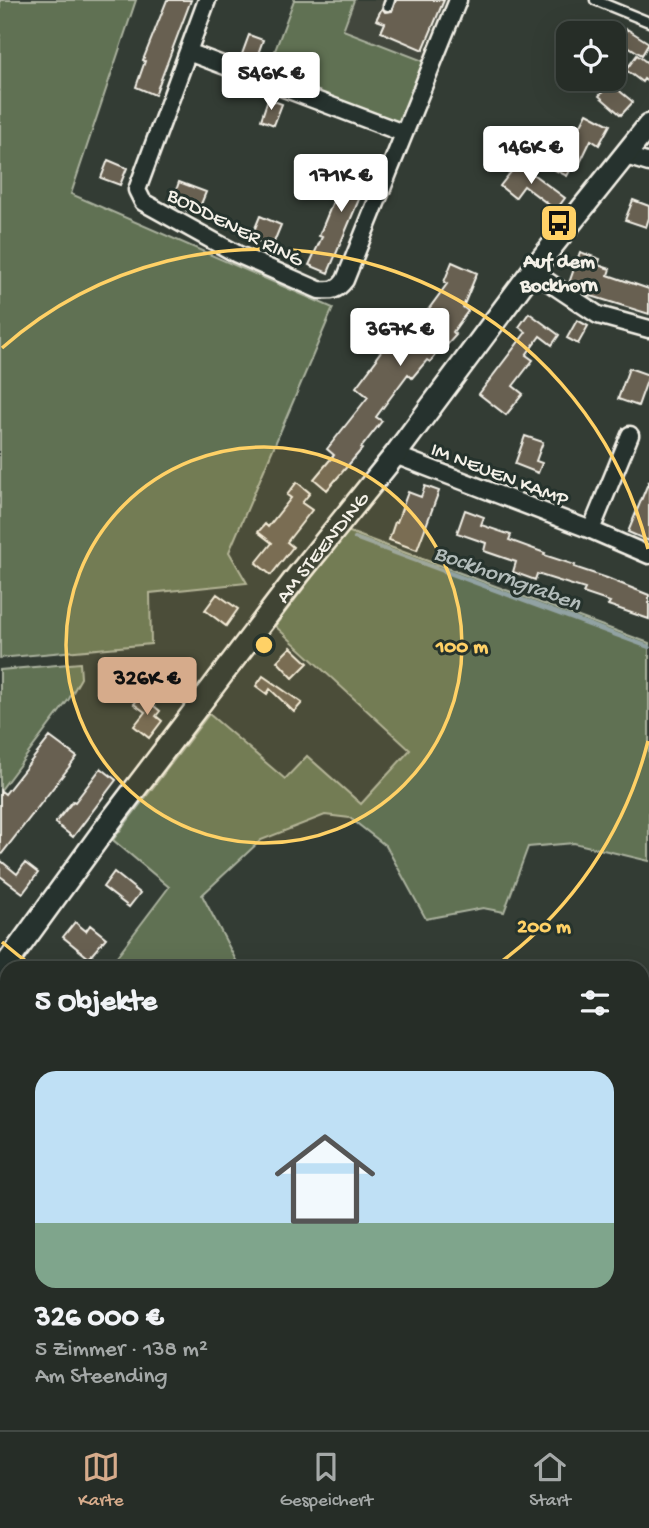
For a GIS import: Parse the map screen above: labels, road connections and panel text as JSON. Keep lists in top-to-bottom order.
{
  "streets": {
    "street": ["BODDENER RING", "IM NEUEN KAMP", "AM STEENDING"]
  },
  "crossings": [
    ["IM NEUEN KAMP", "AM STEENDING"]
  ],
  "water": ["Bockhorngraben"],
  "places": {
    "bus stop": ["Auf dem Bockhorn"]
  },
  "page": {
    "price": [
      "546K €",
      "146K €",
      "171K €",
      "367K €",
      "326K €"
    ],
    "heading": "5 Objekte",
    "list": [
      {
        "name": "326 000 €",
        "note": "5 Zimmer · 138 m² · Am Steending"
      }
    ],
    "tabs": ["Karte", "Gespeichert", "Start"]
  },
  "rings": ["100 m", "200 m"]
}
